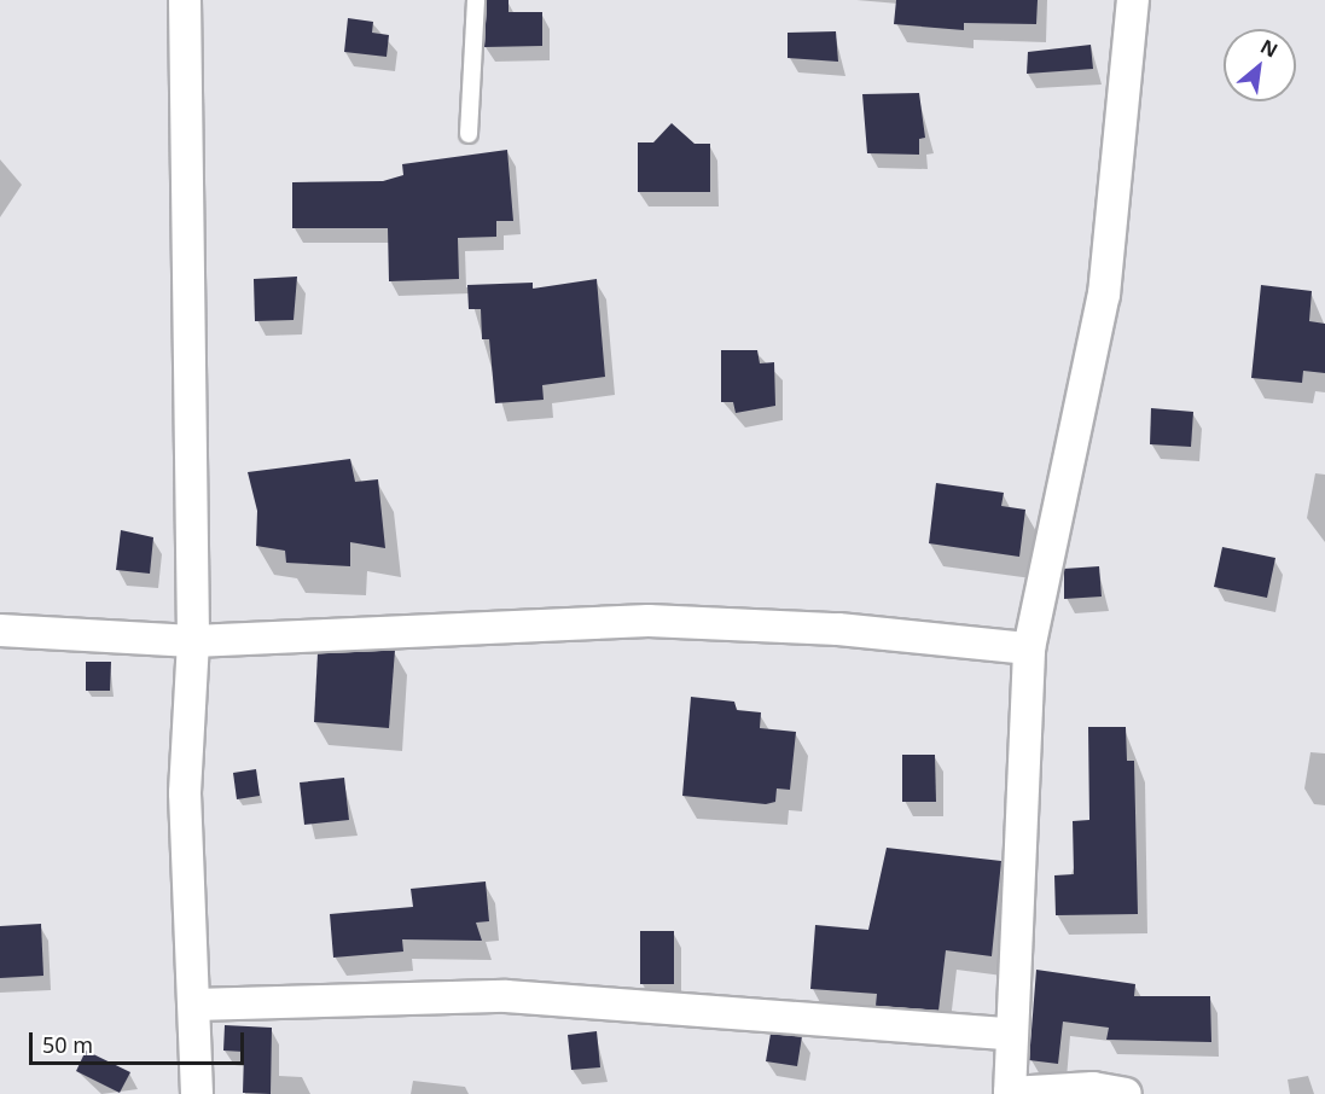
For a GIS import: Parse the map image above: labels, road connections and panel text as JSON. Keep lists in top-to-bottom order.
{
  "scale_bar": "50 m",
  "north": "top right"
}
